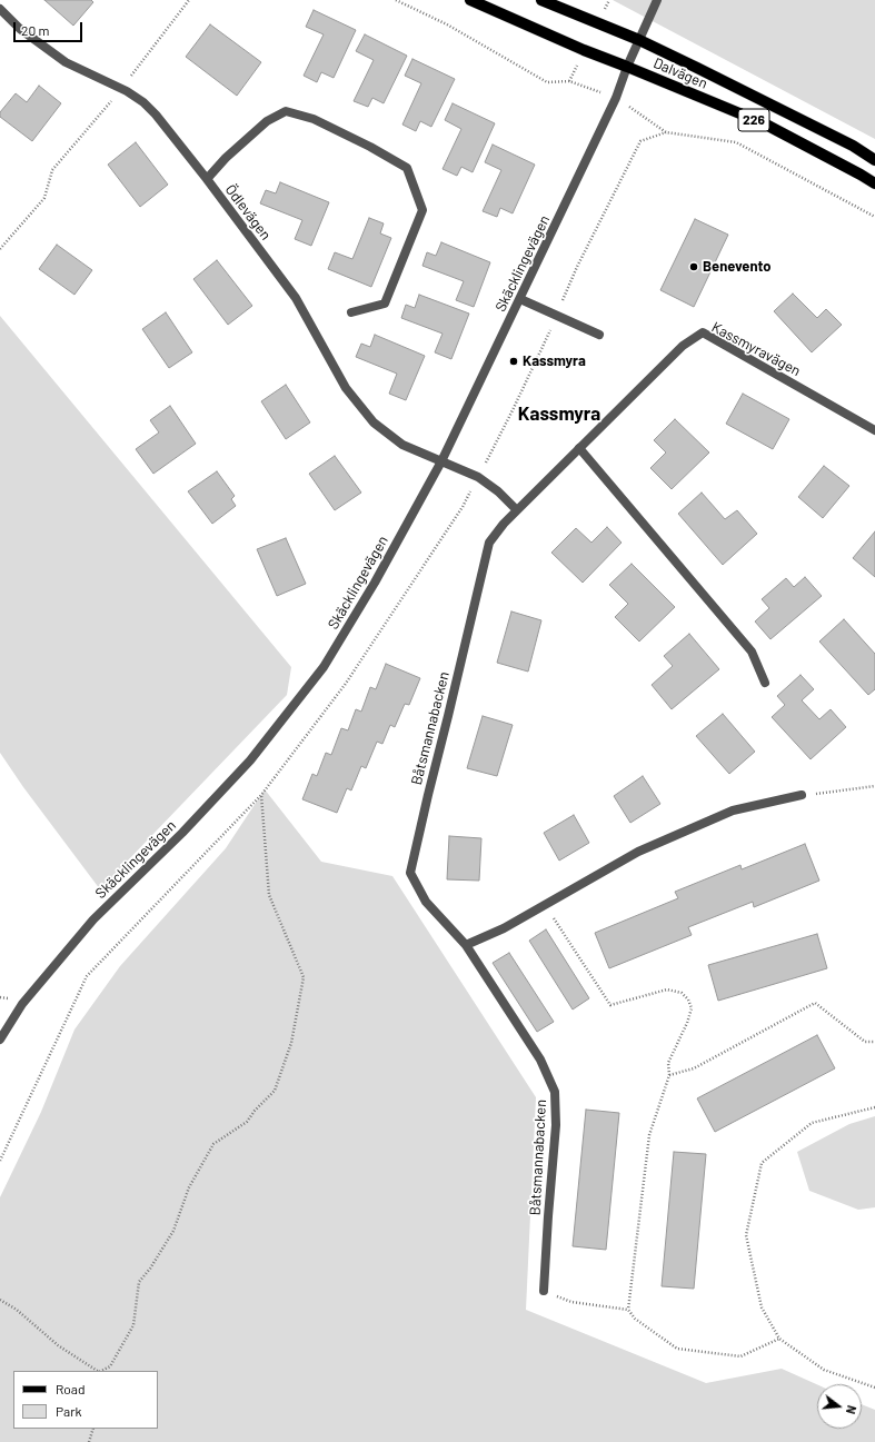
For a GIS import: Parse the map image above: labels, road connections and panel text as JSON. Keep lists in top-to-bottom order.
{
  "streets": {
    "main road": ["Dalvägen", "226"],
    "street": [
      "Ödlevägen",
      "Skäcklingevägen",
      "Kassmyravägen",
      "Båtsmannabacken"
    ]
  },
  "crossings": [
    ["Dalvägen", "Skäcklingevägen"],
    ["Ödlevägen", "Skäcklingevägen"],
    ["Kassmyravägen", "Båtsmannabacken"]
  ],
  "districts": ["Kassmyra"],
  "places": ["Benevento", "Kassmyra"],
  "legend": ["Road", "Park"],
  "scale_bar": "20 m",
  "north": "right"
}
